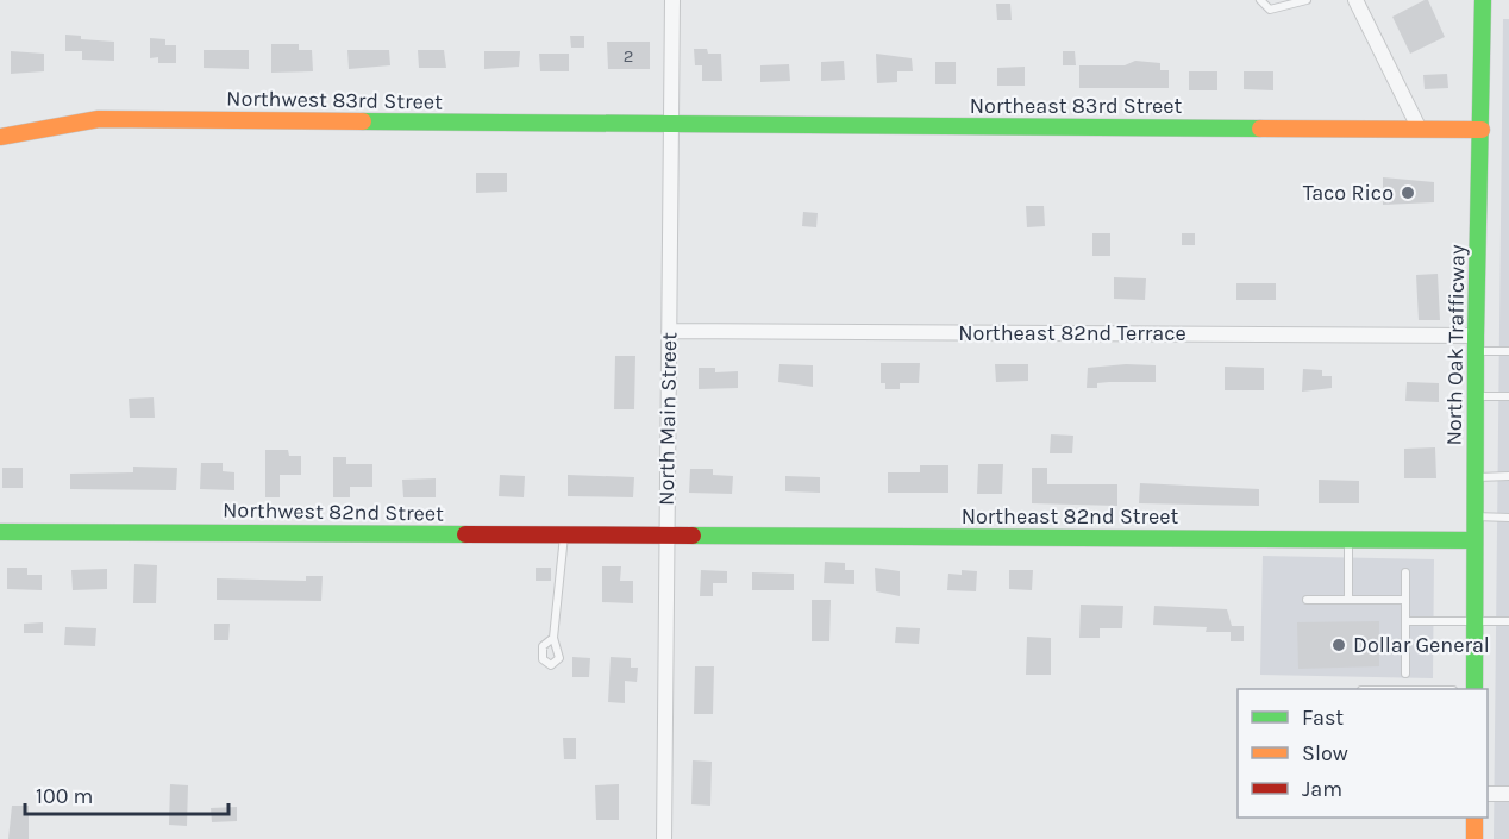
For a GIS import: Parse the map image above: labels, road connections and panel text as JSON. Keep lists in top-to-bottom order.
{
  "streets": {
    "street": [
      "Northwest 83rd Street",
      "Northeast 83rd Street",
      "Northeast 82nd Terrace",
      "North Oak Trafficway",
      "North Main Street",
      "Northwest 82nd Street",
      "Northeast 82nd Street"
    ]
  },
  "crossings": [
    ["Northwest 83rd Street", "Northeast 83rd Street"],
    ["Northwest 83rd Street", "North Main Street"],
    ["Northeast 83rd Street", "North Oak Trafficway"],
    ["Northeast 83rd Street", "North Main Street"],
    ["Northeast 82nd Terrace", "North Oak Trafficway"],
    ["Northeast 82nd Terrace", "North Main Street"],
    ["North Oak Trafficway", "Northeast 82nd Street"],
    ["North Main Street", "Northwest 82nd Street"],
    ["North Main Street", "Northeast 82nd Street"],
    ["Northwest 82nd Street", "Northeast 82nd Street"]
  ],
  "places": ["Taco Rico", "Dollar General"],
  "house_numbers": ["2"],
  "legend": ["Fast", "Slow", "Jam"],
  "scale_bar": "100 m"
}
